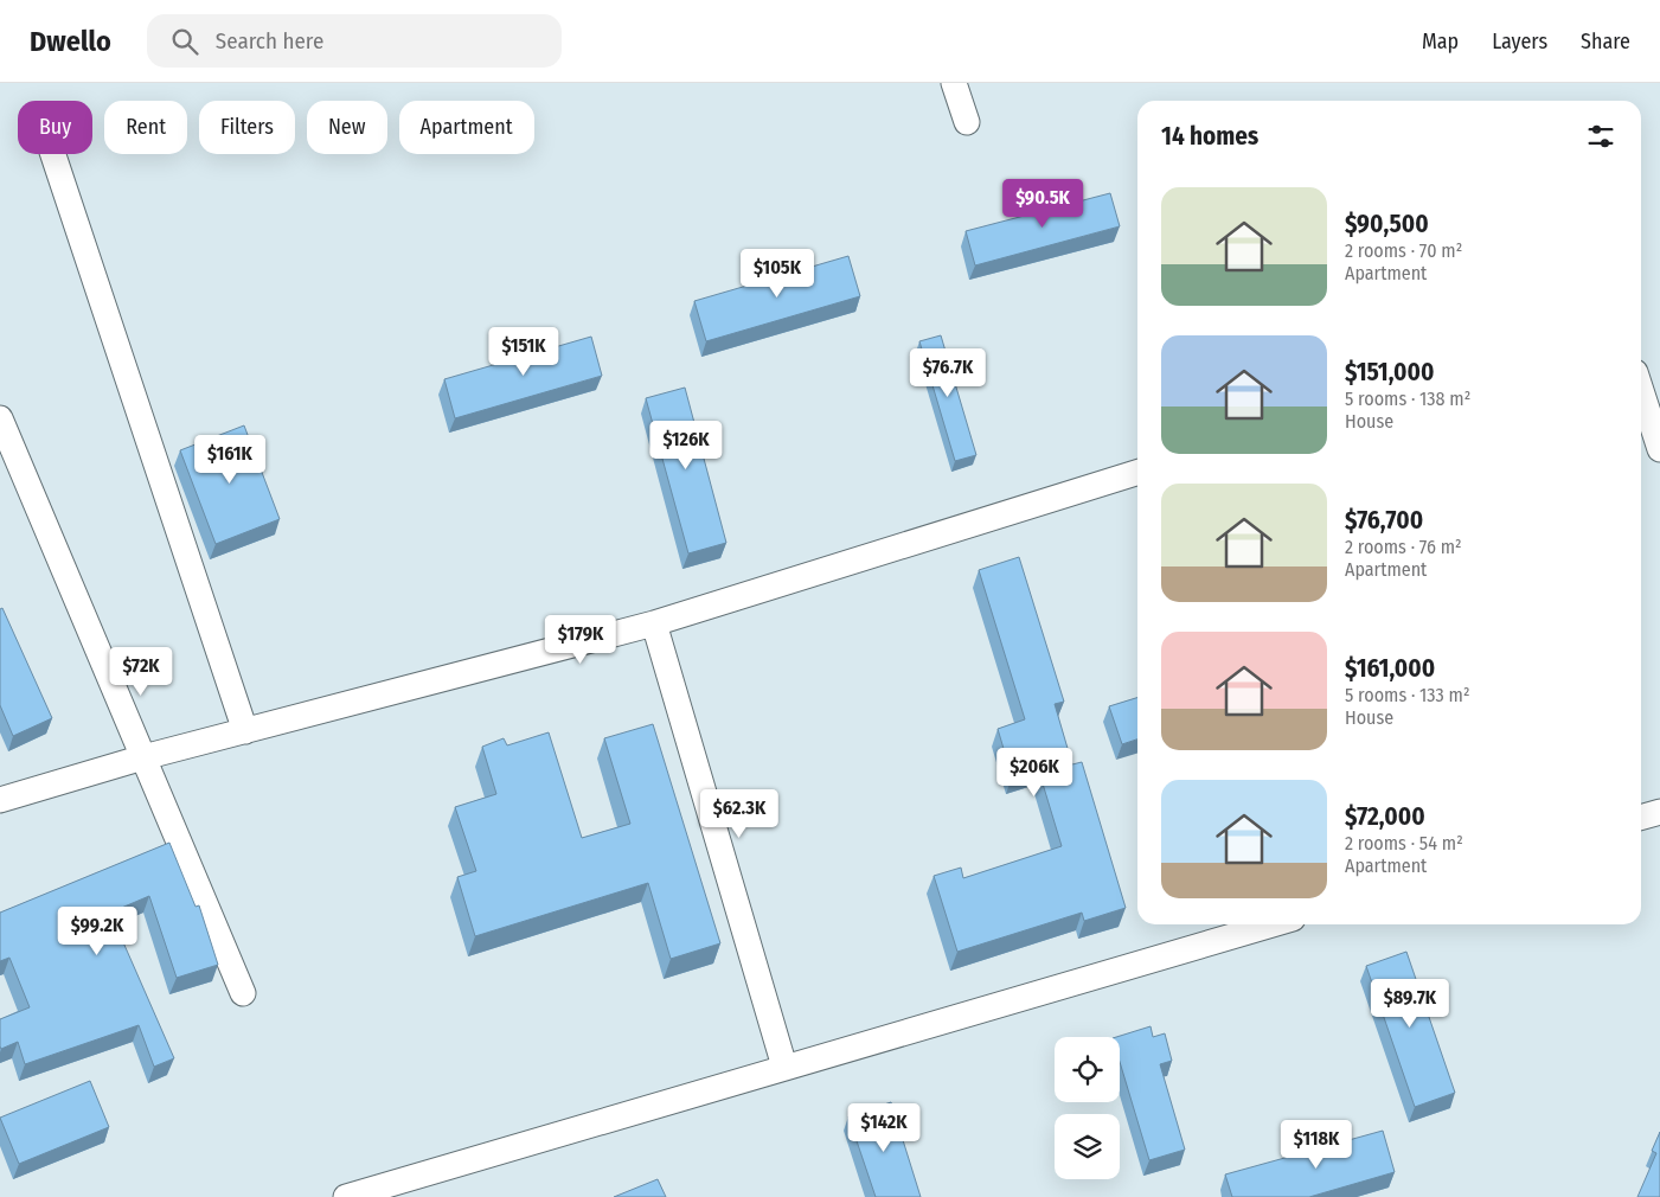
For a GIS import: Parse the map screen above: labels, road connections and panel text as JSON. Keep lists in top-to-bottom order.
{
  "page": {
    "header": "Dwello",
    "search": "Search here",
    "nav": ["Map", "Layers", "Share"],
    "chip": [
      "Buy",
      "Rent",
      "Filters",
      "New",
      "Apartment"
    ],
    "heading": "14 homes",
    "list": [
      {
        "name": "$90,500",
        "note": "2 rooms · 70 m² · Apartment"
      },
      {
        "name": "$151,000",
        "note": "5 rooms · 138 m² · House"
      },
      {
        "name": "$76,700",
        "note": "2 rooms · 76 m² · Apartment"
      },
      {
        "name": "$161,000",
        "note": "5 rooms · 133 m² · House"
      },
      {
        "name": "$72,000",
        "note": "2 rooms · 54 m² · Apartment"
      }
    ],
    "price": [
      "$90.5K",
      "$105K",
      "$151K",
      "$76.7K",
      "$126K",
      "$161K",
      "$179K",
      "$72K",
      "$206K",
      "$62.3K",
      "$99.2K",
      "$89.7K",
      "$142K",
      "$118K"
    ]
  }
}
